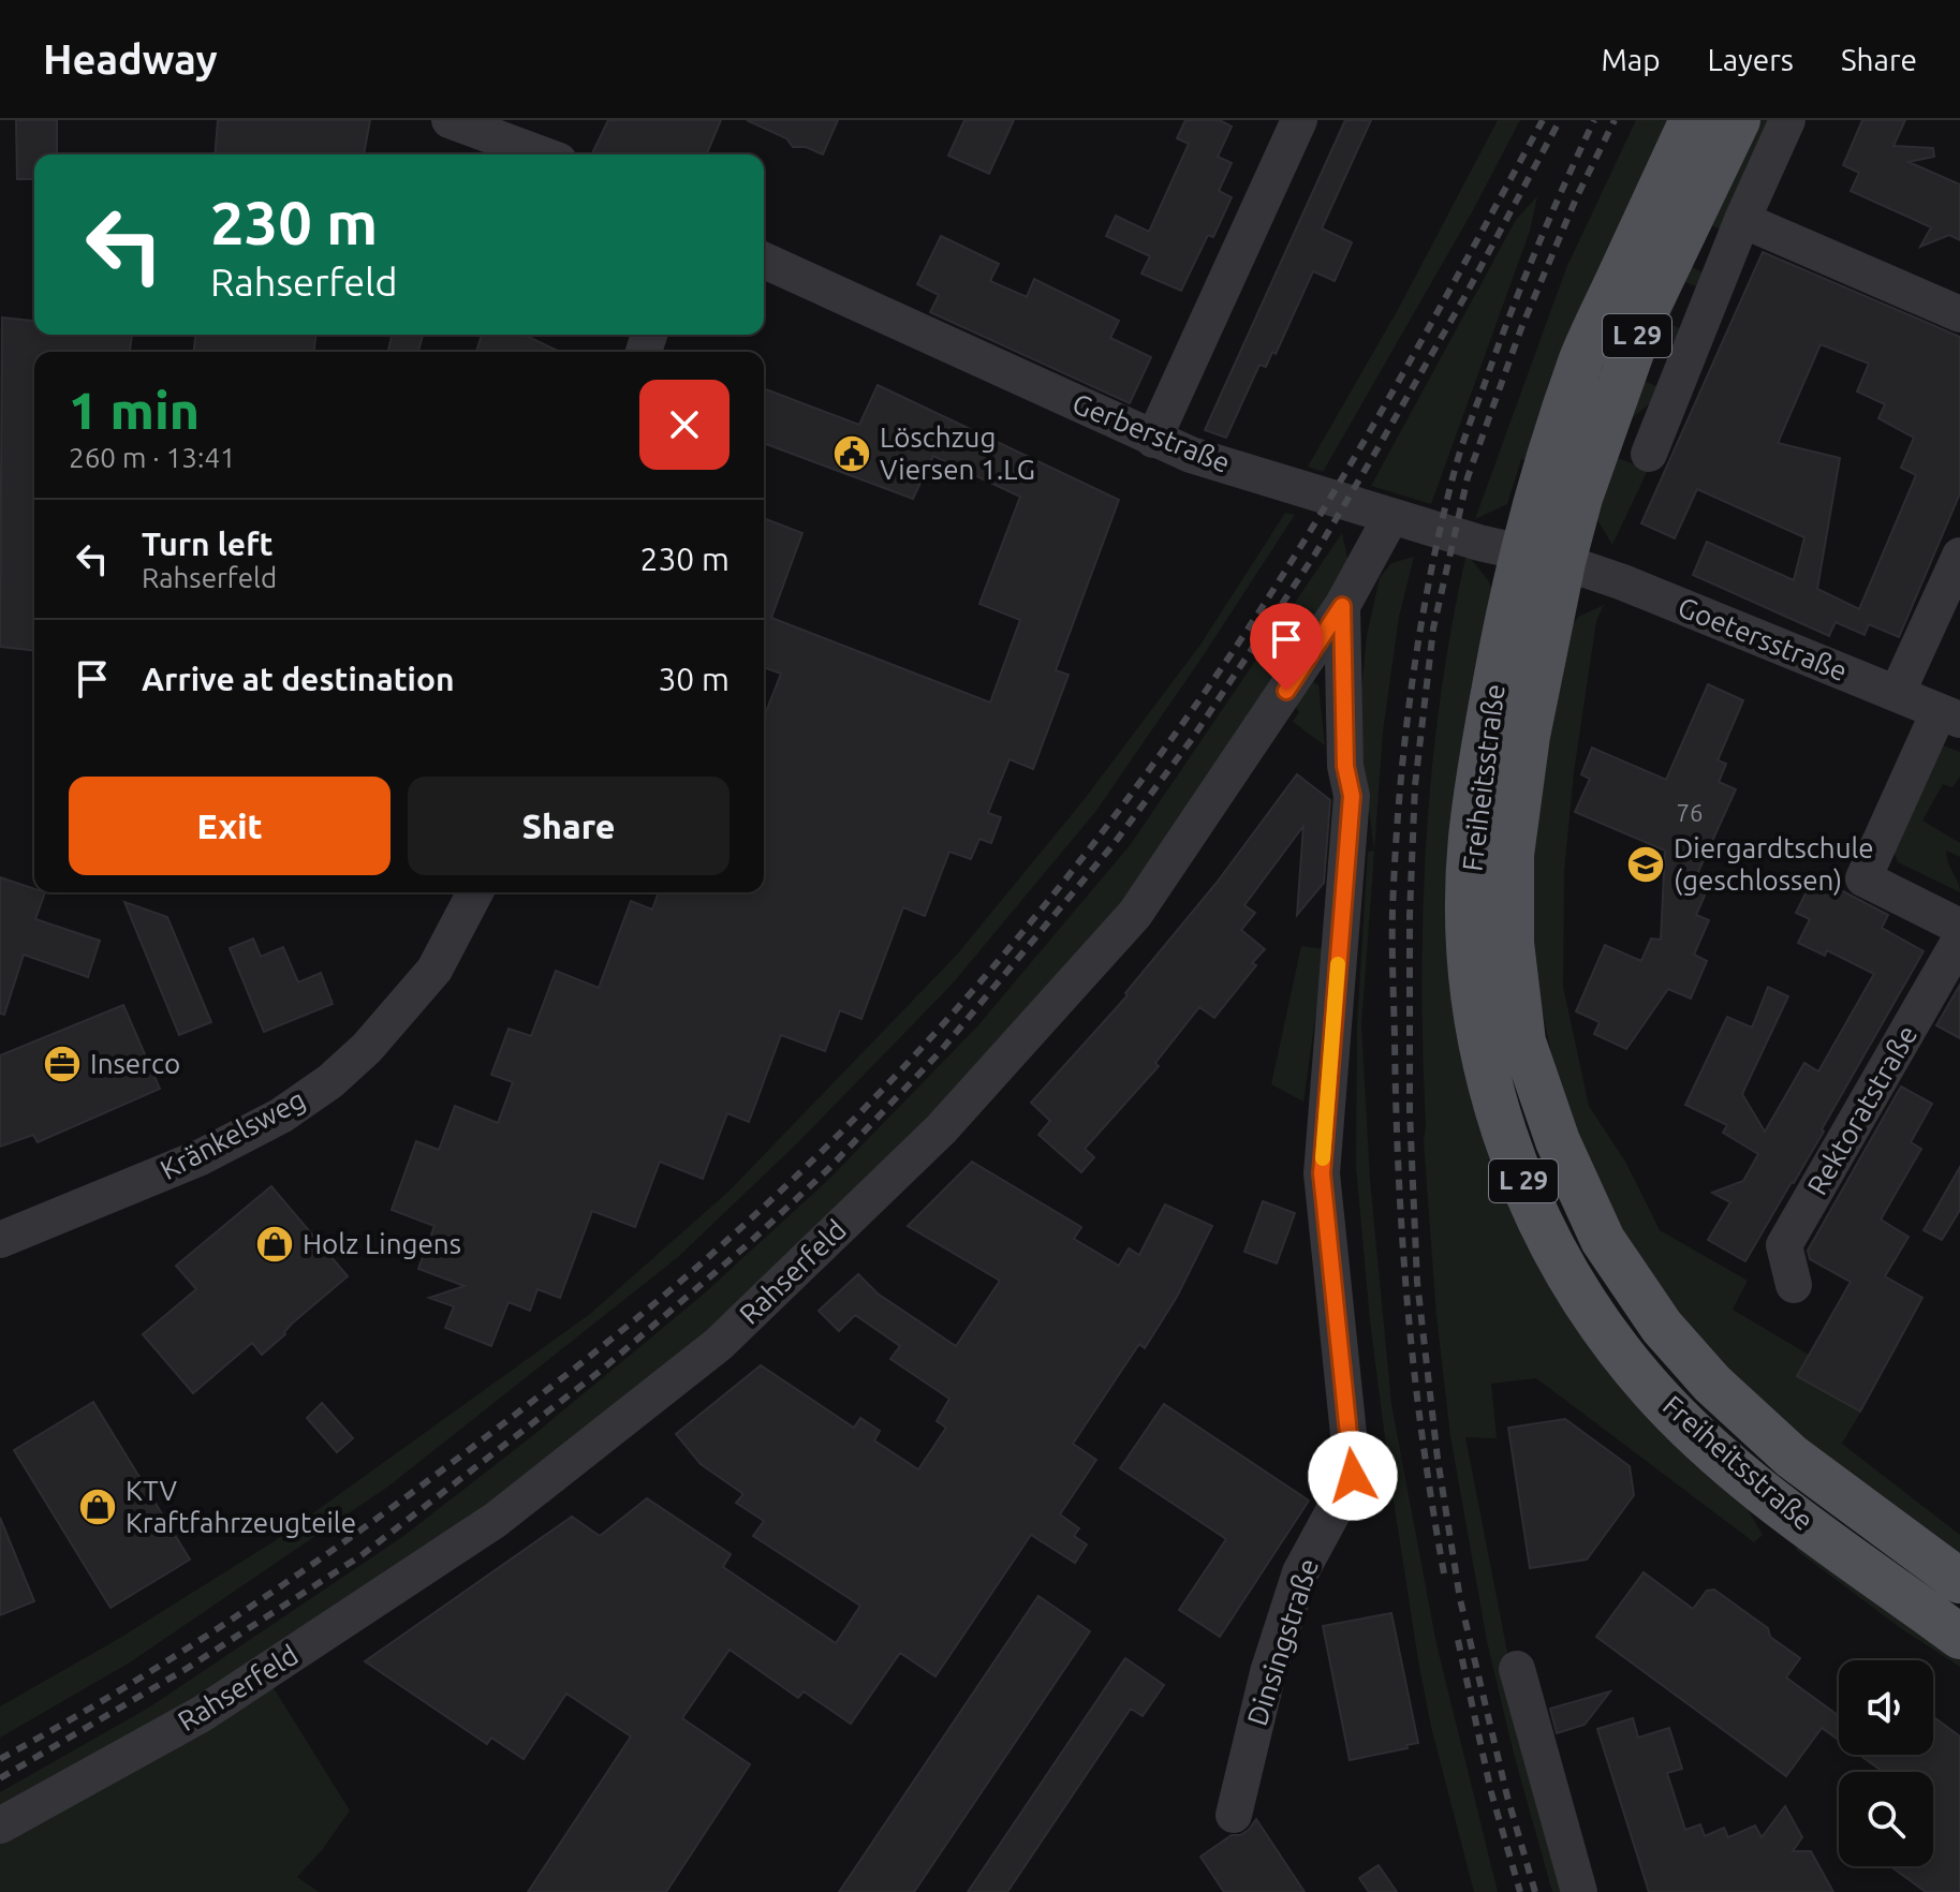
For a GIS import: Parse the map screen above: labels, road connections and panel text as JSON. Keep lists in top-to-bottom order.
{
  "streets": {
    "main road": ["L 29", "Freiheitsstraße"],
    "street": [
      "Gerberstraße",
      "Goetersstraße",
      "Rektoratstraße",
      "Kränkelsweg",
      "Rahserfeld",
      "Dinsingstraße"
    ]
  },
  "crossings": [
    ["Gerberstraße", "Goetersstraße"],
    ["Gerberstraße", "Freiheitsstraße"],
    ["Gerberstraße", "Rahserfeld"],
    ["Goetersstraße", "Freiheitsstraße"],
    ["Rahserfeld", "Dinsingstraße"]
  ],
  "places": {
    "public building": ["Löschzug Viersen 1.LG"],
    "school or university": ["Diergardtschule (geschlossen)"],
    "office": ["Inserco"],
    "shop": ["Holz Lingens", "KTV Kraftfahrzeugteile"]
  },
  "house_numbers": ["76"],
  "page": {
    "header": "Headway",
    "nav": ["Map", "Layers", "Share"],
    "turn": ["230 m", "Rahserfeld"],
    "heading": ["1 min", "260 m · 13:41"],
    "list": [
      {
        "name": "Turn left",
        "note": "Rahserfeld",
        "value": "230 m"
      },
      {
        "name": "Arrive at destination",
        "value": "30 m"
      }
    ],
    "buttons": ["Exit", "Share"]
  }
}
